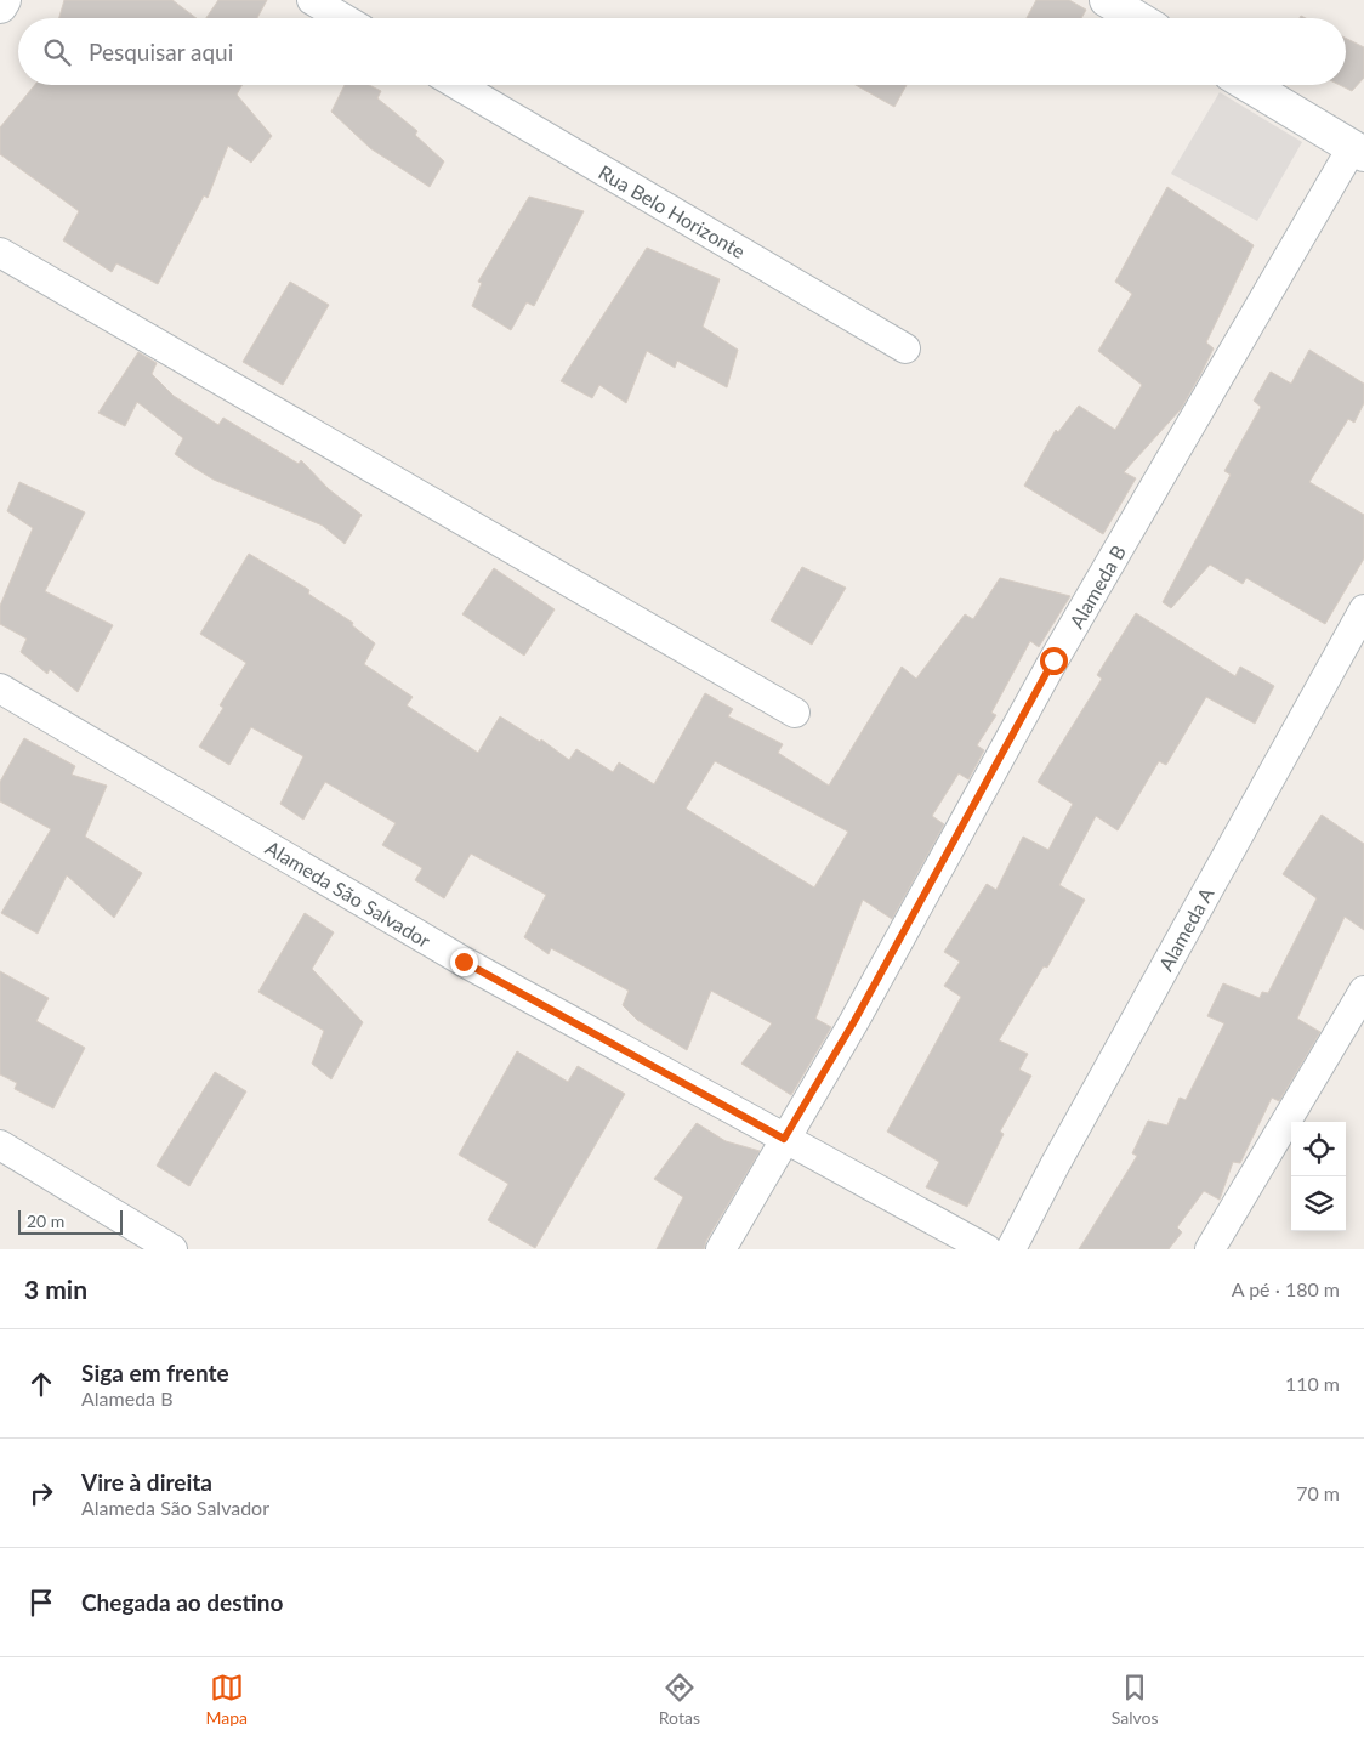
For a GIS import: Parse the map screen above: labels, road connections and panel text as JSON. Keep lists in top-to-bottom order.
{
  "streets": {
    "street": [
      "Rua Belo Horizonte",
      "Alameda B",
      "Alameda São Salvador",
      "Alameda A"
    ]
  },
  "crossings": [
    ["Alameda B", "Alameda São Salvador"]
  ],
  "scale_bar": "20 m",
  "page": {
    "search": "Pesquisar aqui",
    "scale": "20 m",
    "heading": ["3 min", "A pé · 180 m"],
    "list": [
      ["Siga em frente", "Alameda B", "110 m"],
      ["Vire à direita", "Alameda São Salvador", "70 m"],
      "Chegada ao destino"
    ],
    "nav": ["Mapa", "Rotas", "Salvos"]
  }
}
